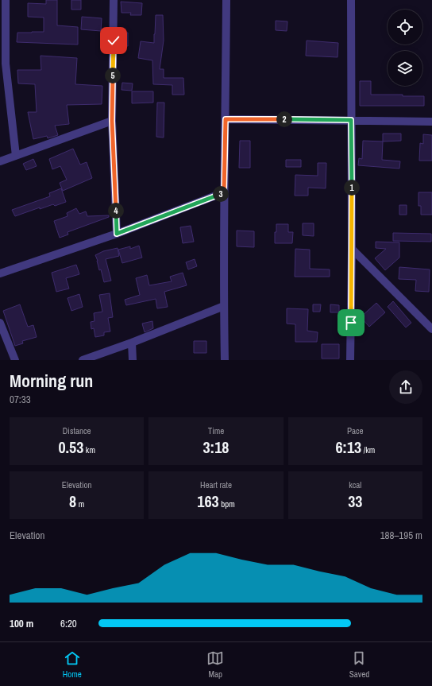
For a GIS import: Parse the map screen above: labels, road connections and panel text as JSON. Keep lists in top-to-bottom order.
{
  "page": {
    "pins": [
      "5",
      "2",
      "1",
      "3",
      "4"
    ],
    "heading": ["Morning run", "07:33"],
    "stats": [
      ["Distance", "0.53 km"],
      ["Time", "3:18"],
      ["Pace", "6:13 /km"],
      ["Elevation", "8 m"],
      ["Heart rate", "163 bpm"],
      ["kcal", "33"]
    ],
    "chart": ["Elevation", "188–195 m"],
    "list": [
      {
        "name": "100 m",
        "note": "6:20"
      }
    ],
    "tabs": ["Home", "Map", "Saved"]
  }
}
